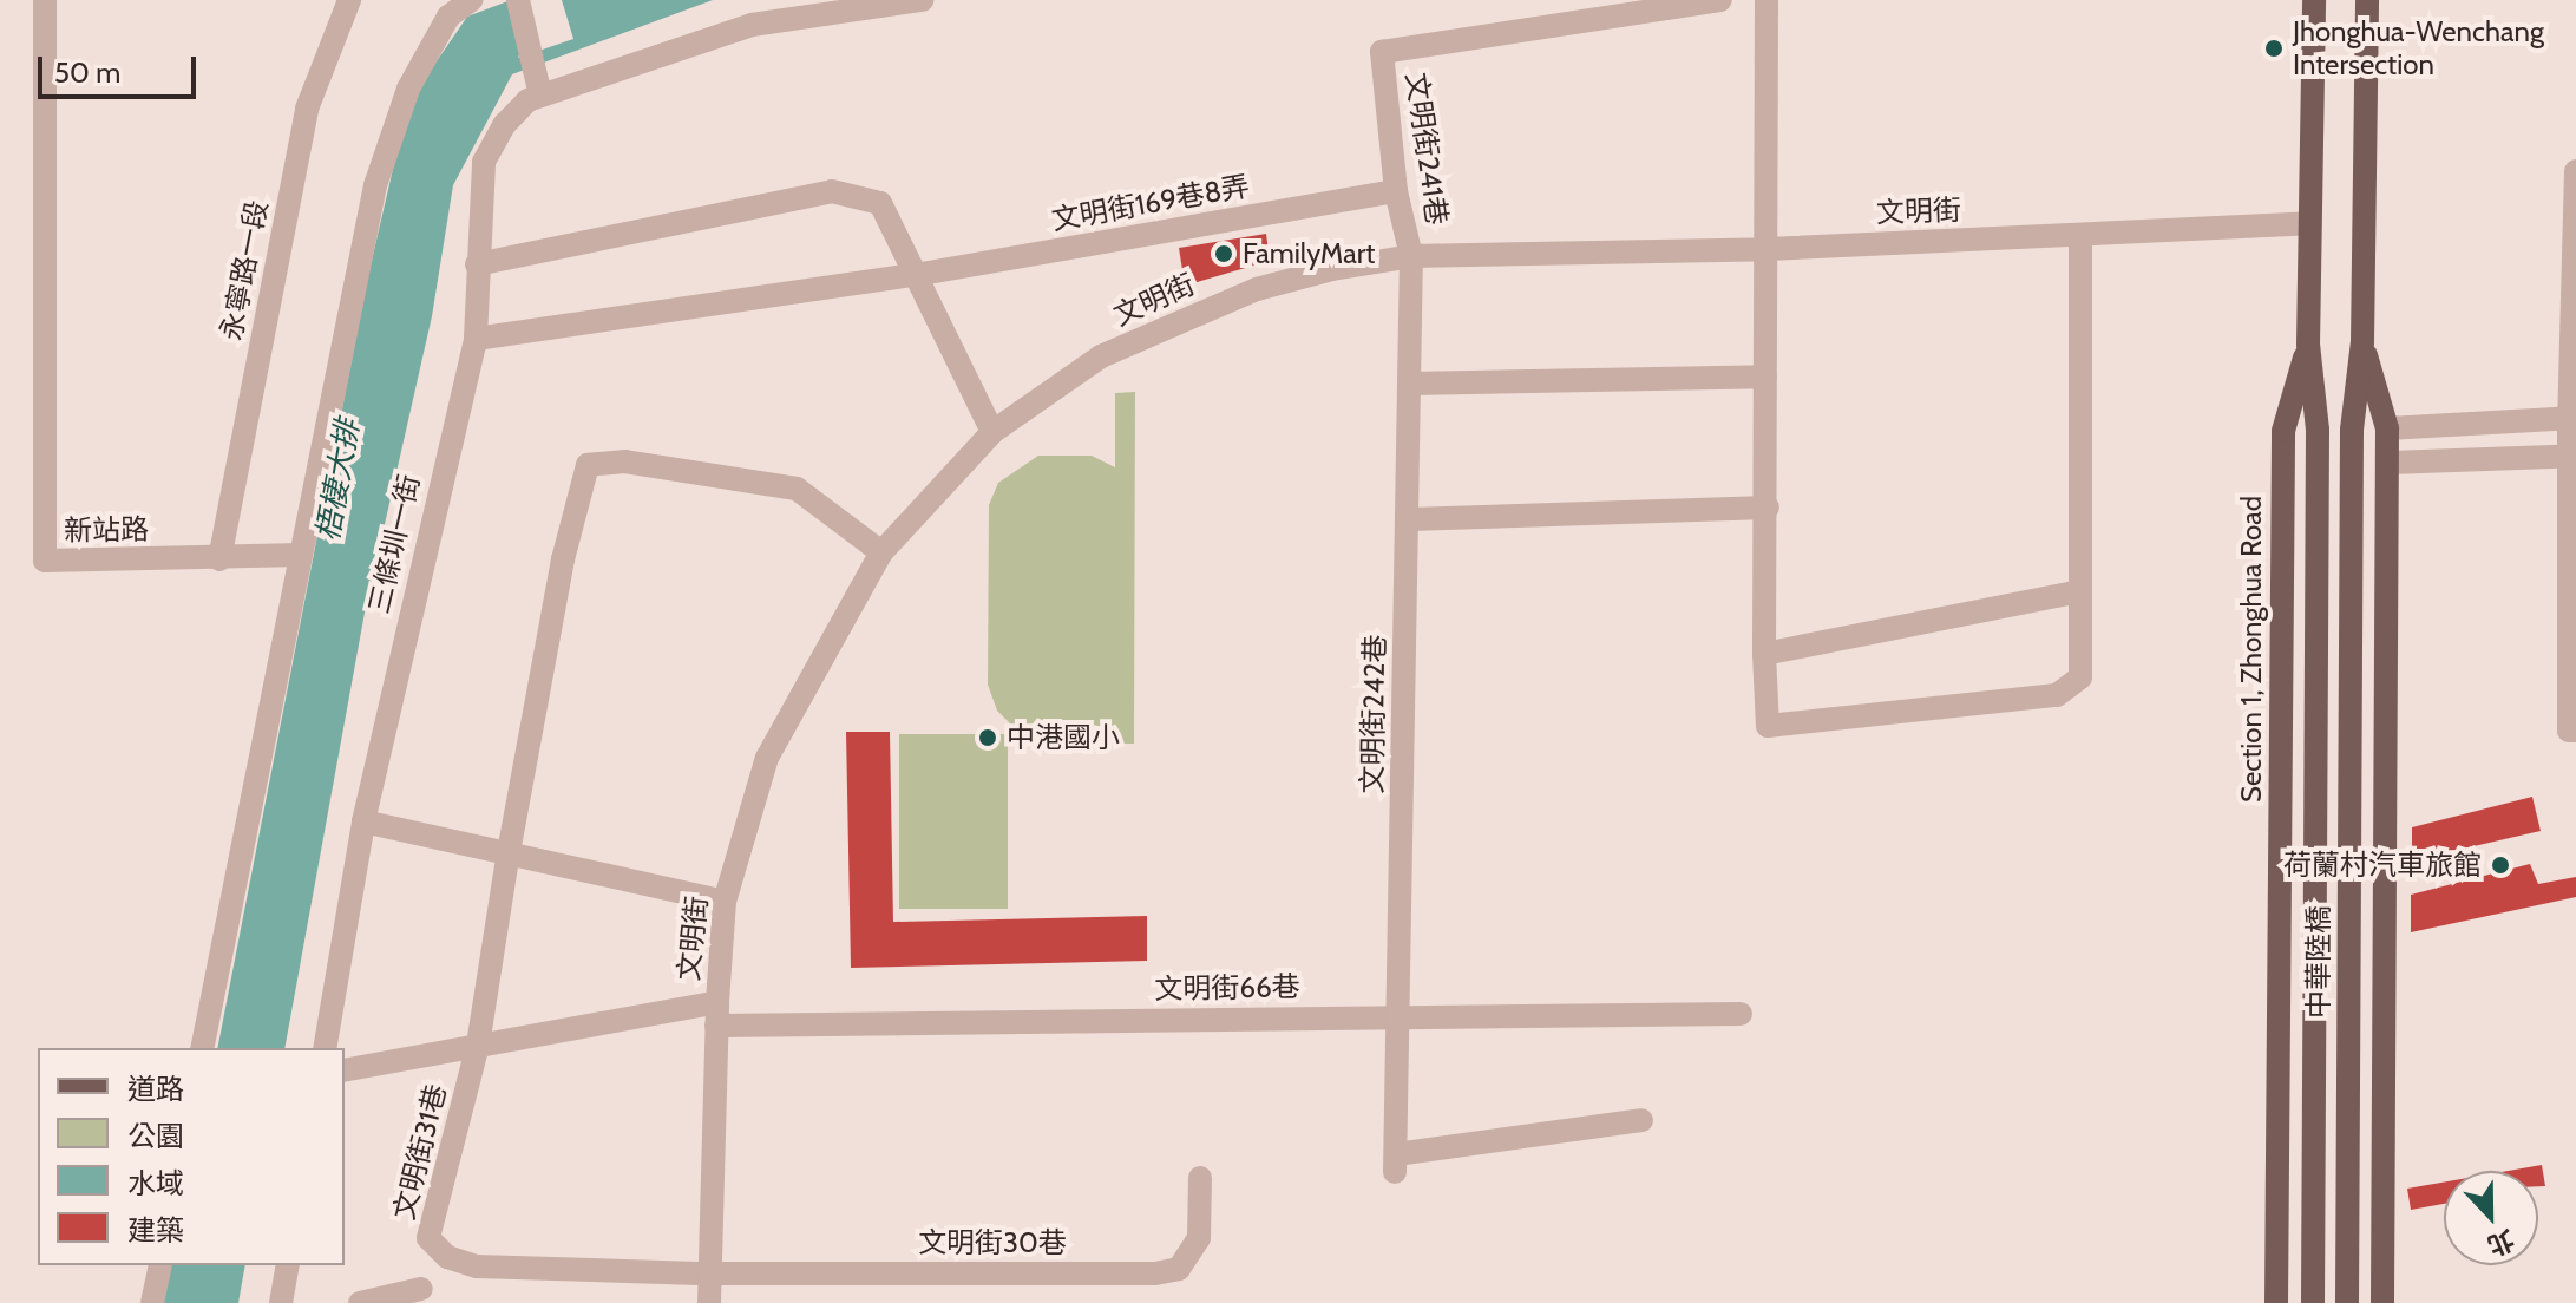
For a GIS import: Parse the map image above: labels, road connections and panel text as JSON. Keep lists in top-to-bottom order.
{
  "streets": {
    "main road": ["Section 1, Zhonghua Road", "中華陸橋"],
    "street": [
      "文明街241巷",
      "文明街169巷8弄",
      "文明街",
      "永寧路一段",
      "新站路",
      "三條圳一街",
      "文明街242巷",
      "文明街66巷",
      "文明街31巷",
      "文明街30巷"
    ]
  },
  "crossings": [
    ["文明街241巷", "文明街169巷8弄"],
    ["文明街241巷", "文明街"],
    ["文明街241巷", "文明街242巷"],
    ["文明街169巷8弄", "三條圳一街"],
    ["文明街", "Section 1, Zhonghua Road"],
    ["文明街", "文明街242巷"],
    ["文明街", "文明街66巷"],
    ["文明街", "文明街31巷"],
    ["文明街", "文明街30巷"],
    ["永寧路一段", "新站路"],
    ["Section 1, Zhonghua Road", "中華陸橋"],
    ["文明街242巷", "文明街66巷"],
    ["文明街66巷", "文明街31巷"],
    ["文明街31巷", "文明街30巷"]
  ],
  "water": ["梧棲大排"],
  "places": [
    "Jhonghua-Wenchang Intersection",
    "FamilyMart",
    "中港國小",
    "荷蘭村汽車旅館"
  ],
  "legend": [
    "道路",
    "公園",
    "水域",
    "建築"
  ],
  "scale_bar": "50 m",
  "north": "bottom"
}
